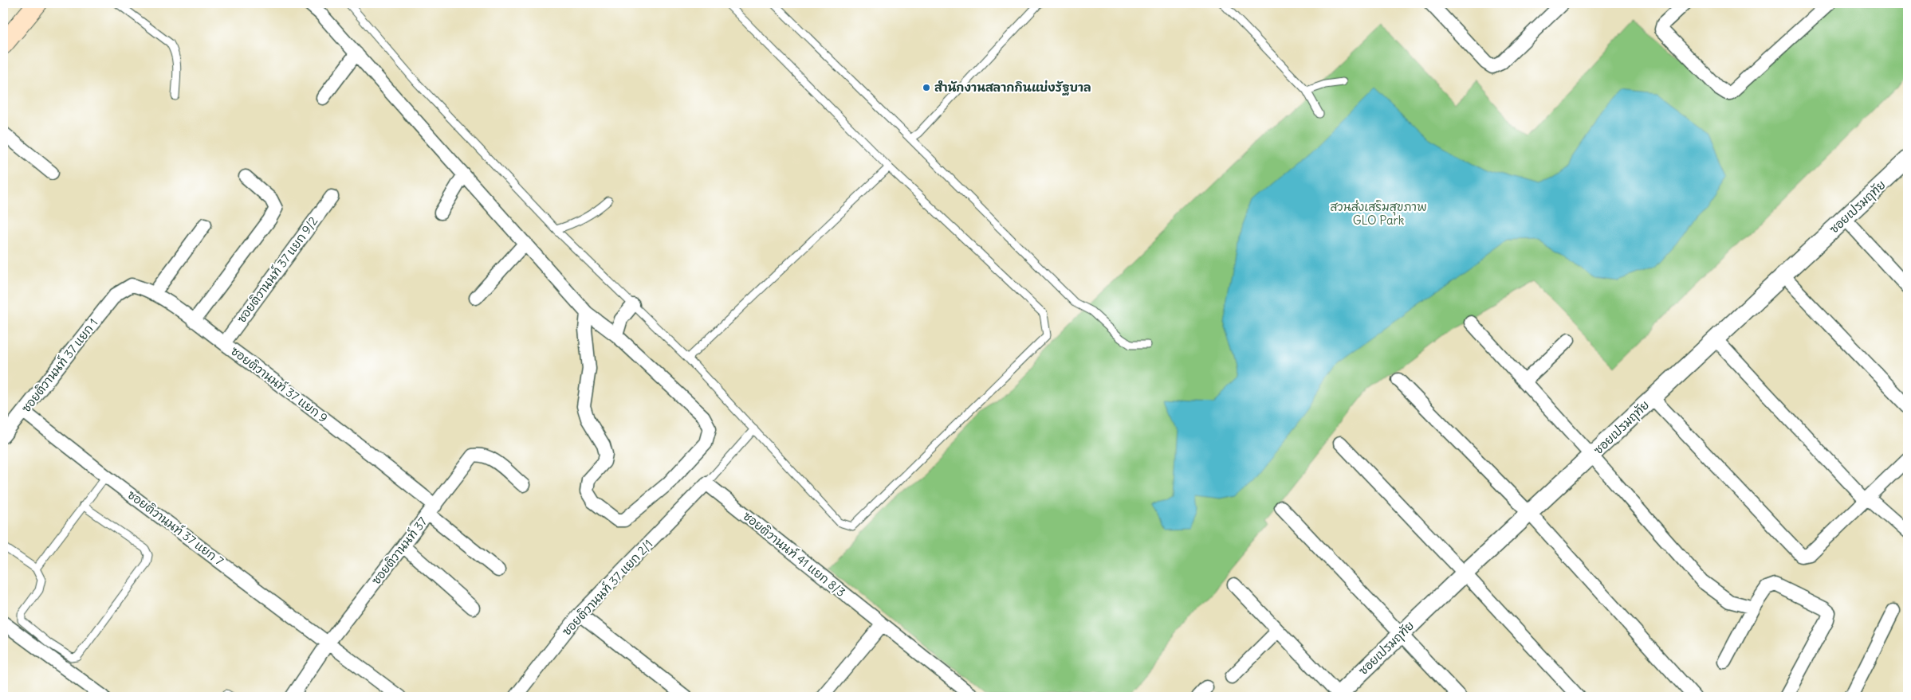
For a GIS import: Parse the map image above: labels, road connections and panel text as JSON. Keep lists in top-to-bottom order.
{
  "streets": {
    "street": [
      "ซอยเปรมฤทัย",
      "ซอยติวานนท์ 37 แยก 9/2",
      "ซอยติวานนท์ 37 แยก 1",
      "ซอยติวานนท์ 37 แยก 9",
      "ซอยติวานนท์ 37 แยก 7",
      "ซอยติวานนท์ 37",
      "ซอยติวานนท์ 41 แยก 8/3",
      "ซอยติวานนท์ 37 แยก 2/1"
    ]
  },
  "crossings": [
    ["ซอยติวานนท์ 37 แยก 9/2", "ซอยติวานนท์ 37 แยก 9"],
    ["ซอยติวานนท์ 37 แยก 1", "ซอยติวานนท์ 37 แยก 9"],
    ["ซอยติวานนท์ 37 แยก 1", "ซอยติวานนท์ 37 แยก 7"],
    ["ซอยติวานนท์ 37 แยก 9", "ซอยติวานนท์ 37"],
    ["ซอยติวานนท์ 37 แยก 7", "ซอยติวานนท์ 37"],
    ["ซอยติวานนท์ 41 แยก 8/3", "ซอยติวานนท์ 37 แยก 2/1"]
  ],
  "parks": ["สวนส่งเสริมสุขภาพ GLO Park"],
  "places": ["สำนักงานสลากกินแบ่งรัฐบาล"]
}
